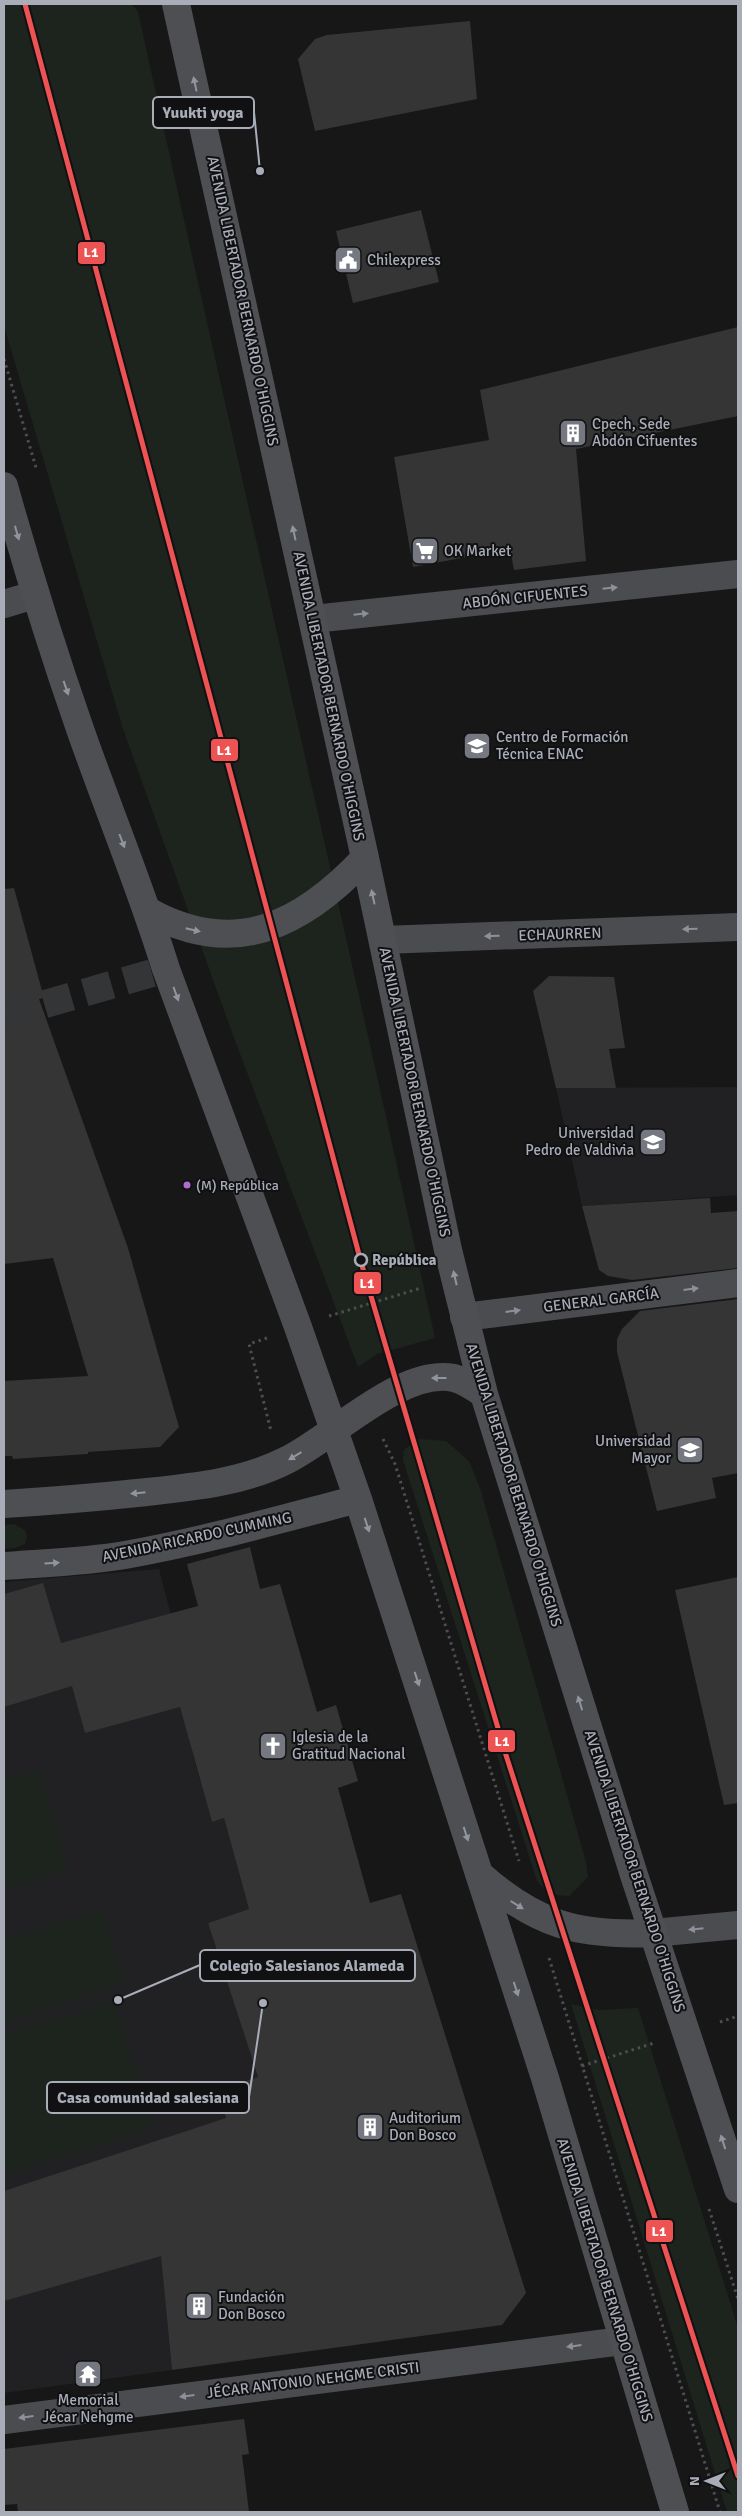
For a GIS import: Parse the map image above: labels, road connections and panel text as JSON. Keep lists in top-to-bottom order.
{
  "streets": {
    "main road": ["AVENIDA LIBERTADOR BERNARDO O'HIGGINS", "AVENIDA RICARDO CUMMING"],
    "street": [
      "ABDÓN CIFUENTES",
      "ECHAURREN",
      "GENERAL GARCÍA",
      "JÉCAR ANTONIO NEHGME CRISTI"
    ]
  },
  "crossings": [
    ["AVENIDA LIBERTADOR BERNARDO O'HIGGINS", "ABDÓN CIFUENTES"],
    ["AVENIDA LIBERTADOR BERNARDO O'HIGGINS", "ECHAURREN"],
    ["AVENIDA LIBERTADOR BERNARDO O'HIGGINS", "GENERAL GARCÍA"],
    ["AVENIDA LIBERTADOR BERNARDO O'HIGGINS", "AVENIDA RICARDO CUMMING"],
    ["AVENIDA LIBERTADOR BERNARDO O'HIGGINS", "JÉCAR ANTONIO NEHGME CRISTI"]
  ],
  "one_way": [
    "ABDÓN CIFUENTES",
    "ECHAURREN",
    "GENERAL GARCÍA",
    "JÉCAR ANTONIO NEHGME CRISTI"
  ],
  "places": {
    "other": [
      "Yuukti yoga",
      "(M) República",
      "República",
      "Colegio Salesianos Alameda",
      "Casa comunidad salesiana"
    ],
    "public building": ["Chilexpress"],
    "building": ["Cpech, Sede Abdón Cifuentes", "Auditorium Don Bosco", "Fundación Don Bosco"],
    "supermarket": ["OK Market"],
    "school or university": ["Centro de Formación Técnica ENAC", "Universidad Pedro de Valdivia", "Universidad Mayor"],
    "church": ["Iglesia de la Gratitud Nacional"],
    "temple": ["Memorial Jécar Nehgme"]
  },
  "lines": ["transit line L1"],
  "north": "left"
}
